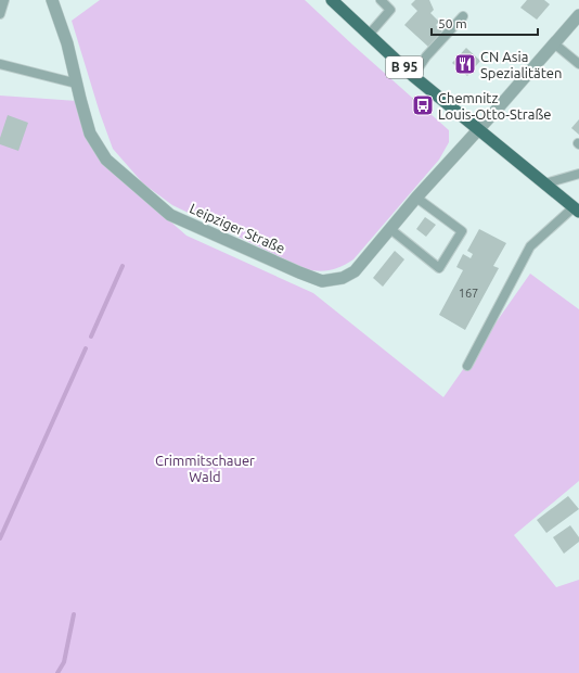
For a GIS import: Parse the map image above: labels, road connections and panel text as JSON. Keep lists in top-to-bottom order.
{
  "streets": {
    "main road": ["B 95"],
    "street": ["Leipziger Straße"]
  },
  "crossings": [
    ["B 95", "Leipziger Straße"]
  ],
  "parks": ["Crimmitschauer Wald"],
  "places": {
    "restaurant": ["CN Asia Spezialitäten"],
    "bus stop": ["Chemnitz Louis-Otto-Straße"]
  },
  "house_numbers": ["167"],
  "scale_bar": "50 m"
}
